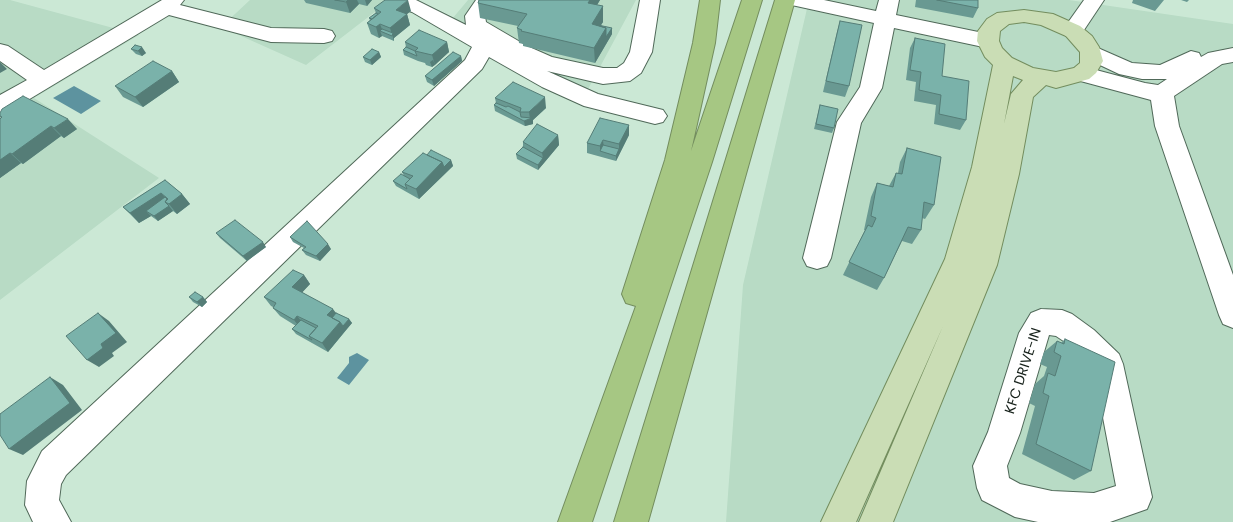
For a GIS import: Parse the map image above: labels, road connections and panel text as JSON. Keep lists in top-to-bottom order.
{
  "streets": {
    "street": ["KFC DRIVE-IN"]
  }
}
